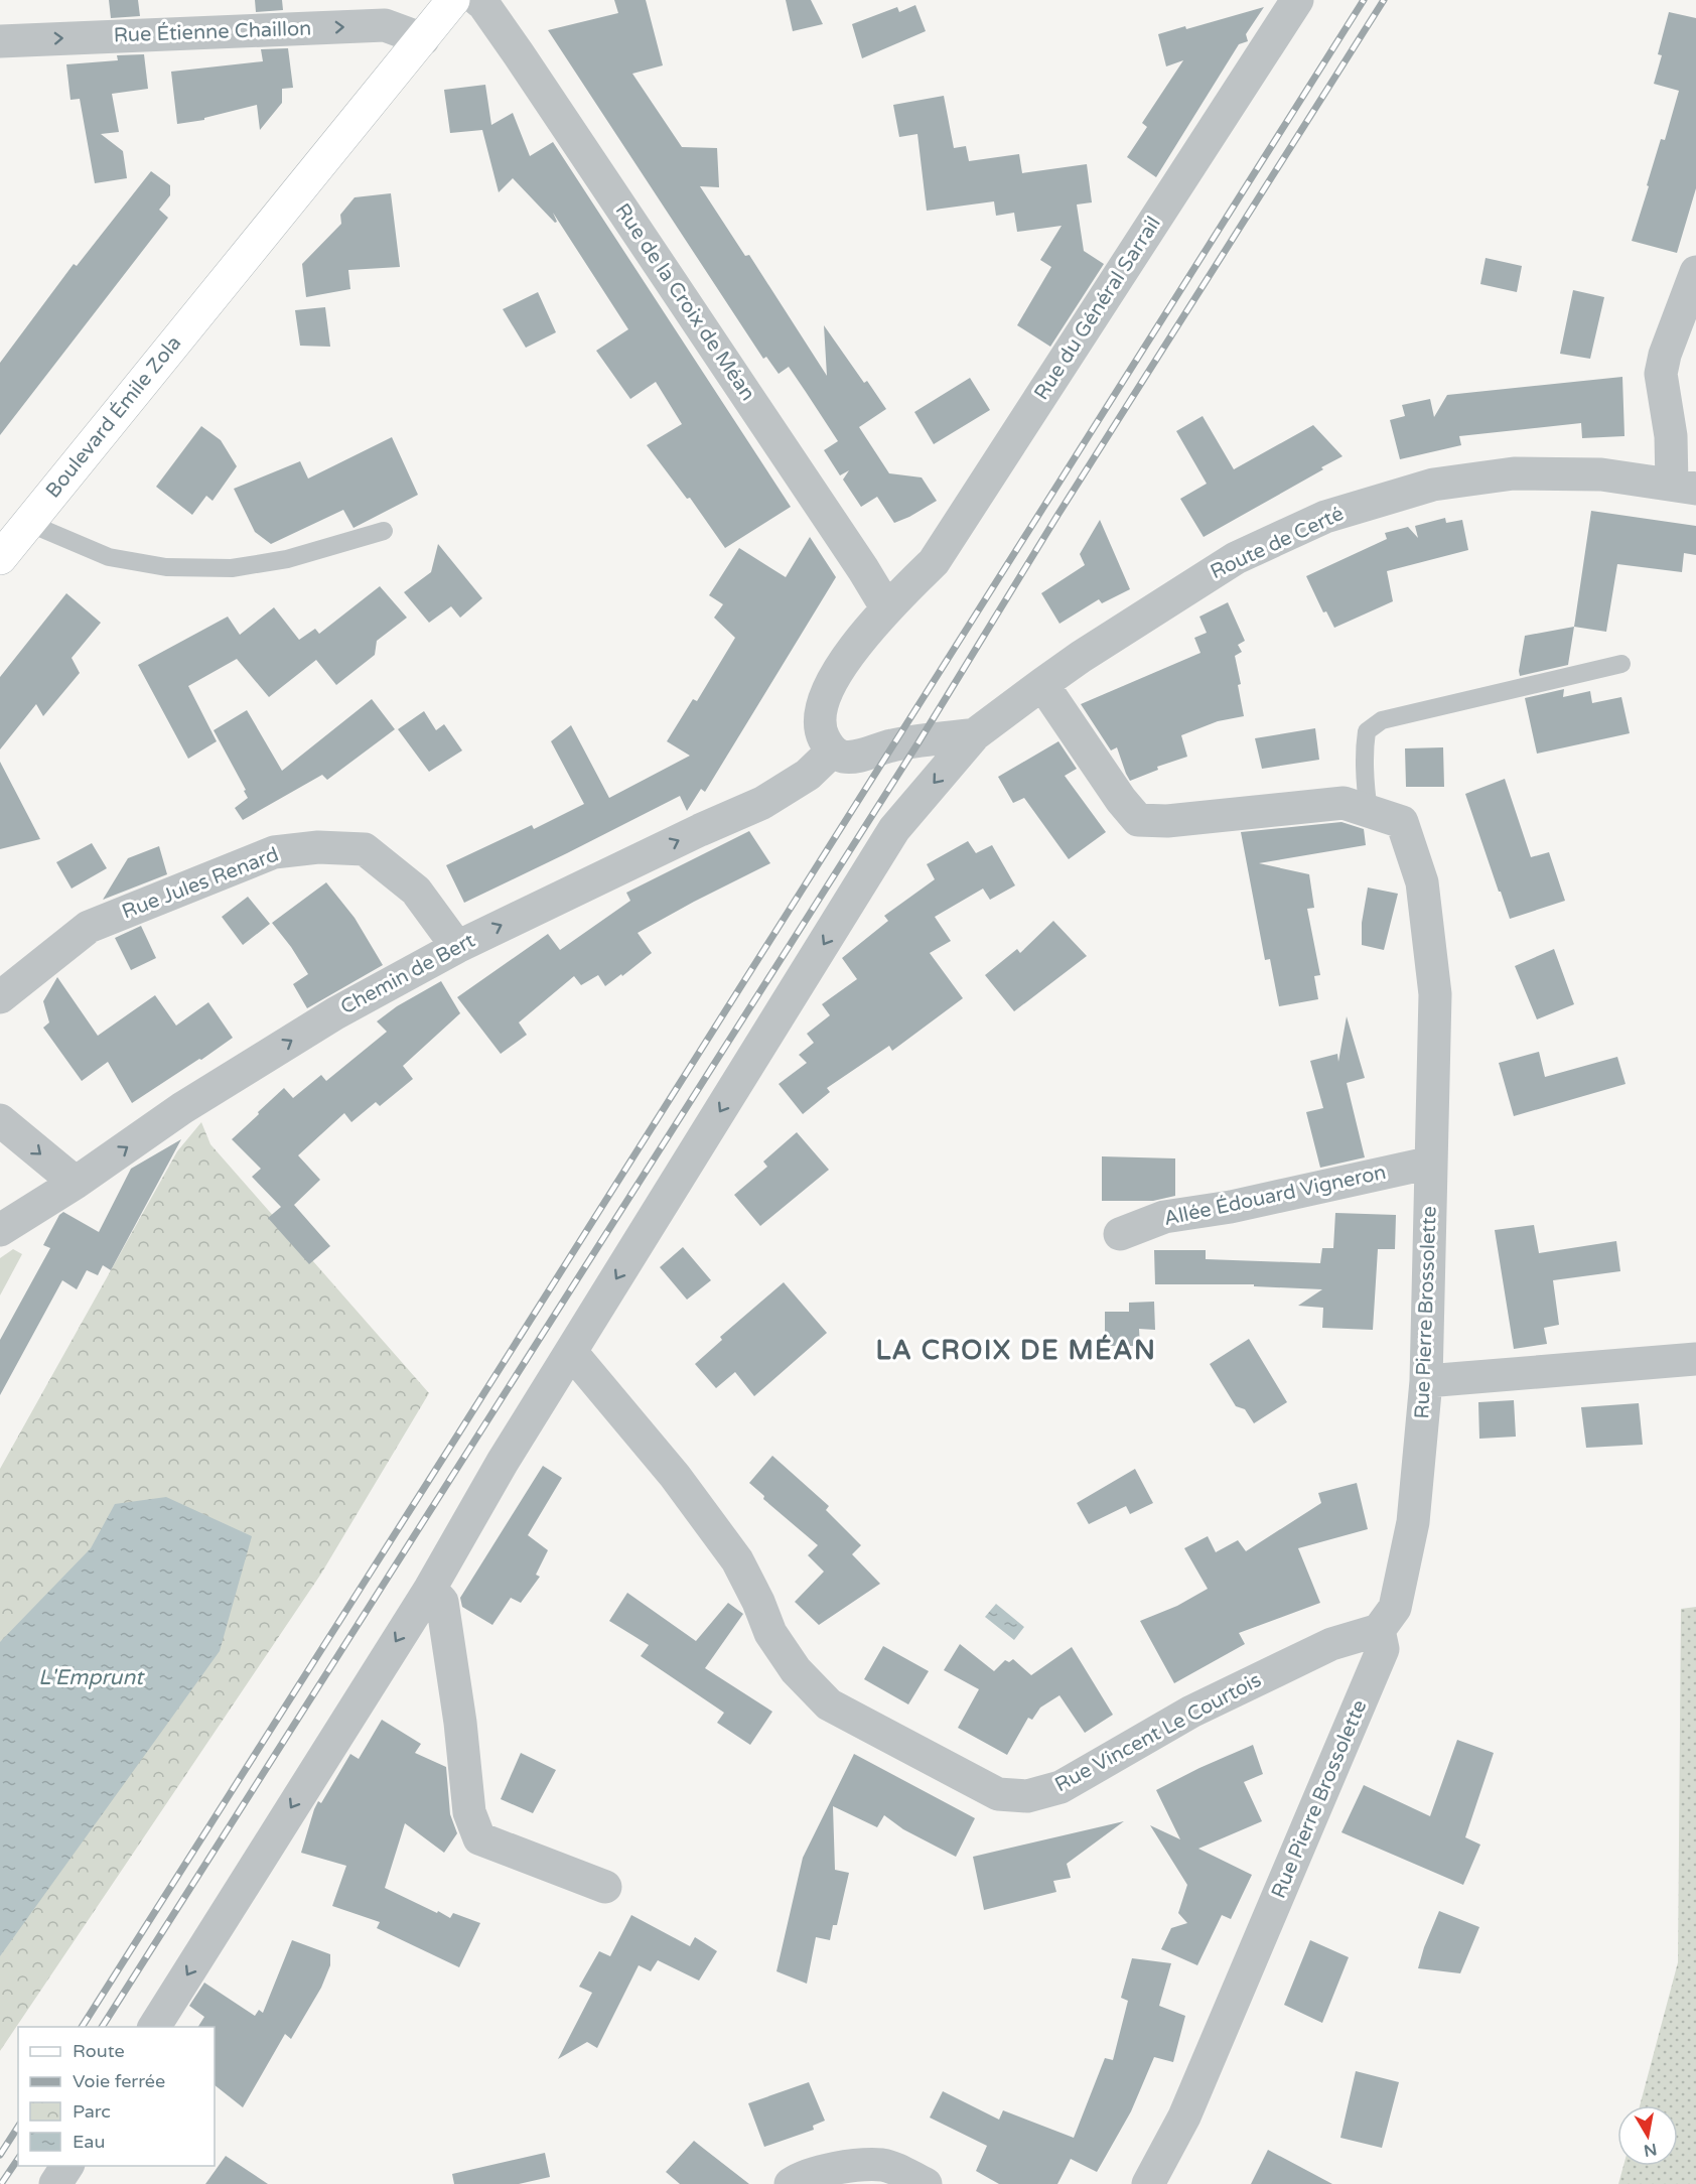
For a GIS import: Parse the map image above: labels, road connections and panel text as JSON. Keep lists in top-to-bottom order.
{
  "streets": {
    "main road": ["Boulevard Émile Zola"],
    "street": [
      "Rue Étienne Chaillon",
      "Rue de la Croix de Méan",
      "Rue du Général Sarrail",
      "Route de Certé",
      "Rue Jules Renard",
      "Chemin de Bert",
      "Allée Édouard Vigneron",
      "Rue Pierre Brossolette",
      "Rue Vincent Le Courtois"
    ]
  },
  "crossings": [
    ["Rue Étienne Chaillon", "Boulevard Émile Zola"],
    ["Rue de la Croix de Méan", "Rue du Général Sarrail"],
    ["Rue du Général Sarrail", "Chemin de Bert"],
    ["Route de Certé", "Rue Pierre Brossolette"],
    ["Route de Certé", "Rue Vincent Le Courtois"],
    ["Rue Jules Renard", "Chemin de Bert"],
    ["Allée Édouard Vigneron", "Rue Pierre Brossolette"],
    ["Rue Pierre Brossolette", "Rue Vincent Le Courtois"]
  ],
  "one_way": ["Rue Étienne Chaillon", "Route de Certé", "Chemin de Bert"],
  "districts": ["LA CROIX DE MÉAN"],
  "water": ["L'Emprunt"],
  "legend": [
    "Route",
    "Voie ferrée",
    "Parc",
    "Eau"
  ],
  "north": "bottom"
}
